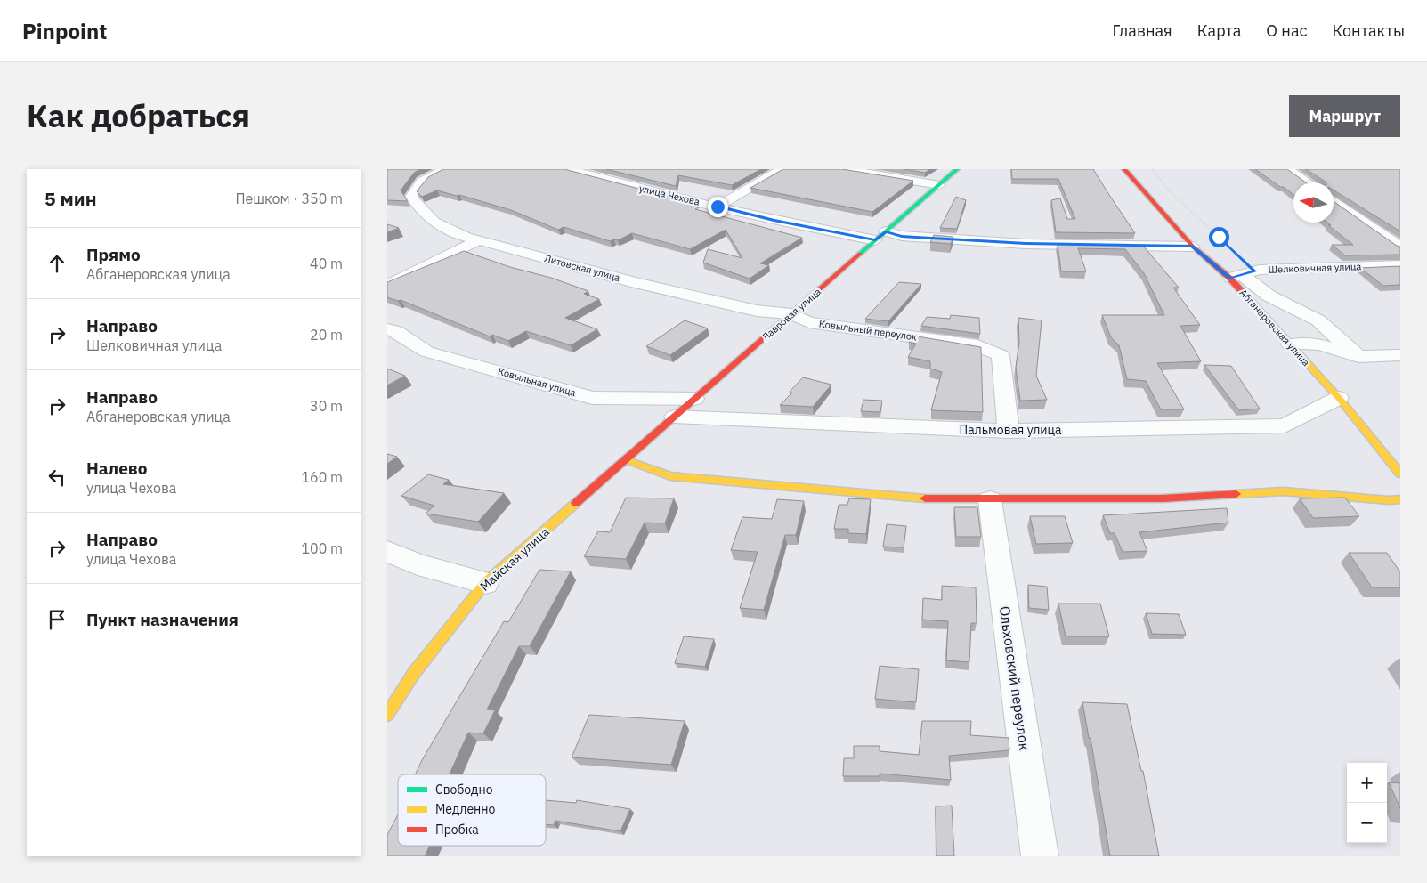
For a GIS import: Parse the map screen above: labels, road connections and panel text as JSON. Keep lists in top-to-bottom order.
{
  "streets": {
    "street": [
      "улица Чехова",
      "Литовская улица",
      "Шелковичная улица",
      "Лавровая улица",
      "Абганеровская улица",
      "Ковыльный переулок",
      "Ковыльная улица",
      "Пальмовая улица",
      "Майская улица",
      "Ольховский переулок"
    ]
  },
  "crossings": [
    ["улица Чехова", "Лавровая улица"],
    ["улица Чехова", "Абганеровская улица"],
    ["Литовская улица", "Лавровая улица"],
    ["Литовская улица", "Ковыльный переулок"],
    ["Шелковичная улица", "Абганеровская улица"],
    ["Лавровая улица", "Ковыльный переулок"],
    ["Лавровая улица", "Ковыльная улица"],
    ["Лавровая улица", "Пальмовая улица"],
    ["Лавровая улица", "Майская улица"],
    ["Абганеровская улица", "Пальмовая улица"],
    ["Ковыльный переулок", "Пальмовая улица"]
  ],
  "legend": ["Свободно", "Медленно", "Пробка"],
  "north": "left",
  "page": {
    "header": "Pinpoint",
    "nav": [
      "Главная",
      "Карта",
      "О нас",
      "Контакты"
    ],
    "title": "Как добраться",
    "buttons": "Маршрут",
    "heading": ["5 мин", "Пешком · 350 m"],
    "list": [
      ["Прямо", "Абганеровская улица", "40 m"],
      ["Направо", "Шелковичная улица", "20 m"],
      ["Направо", "Абганеровская улица", "30 m"],
      ["Налево", "улица Чехова", "160 m"],
      ["Направо", "улица Чехова", "100 m"],
      "Пункт назначения"
    ],
    "map_buttons": ["+", "−"]
  }
}
